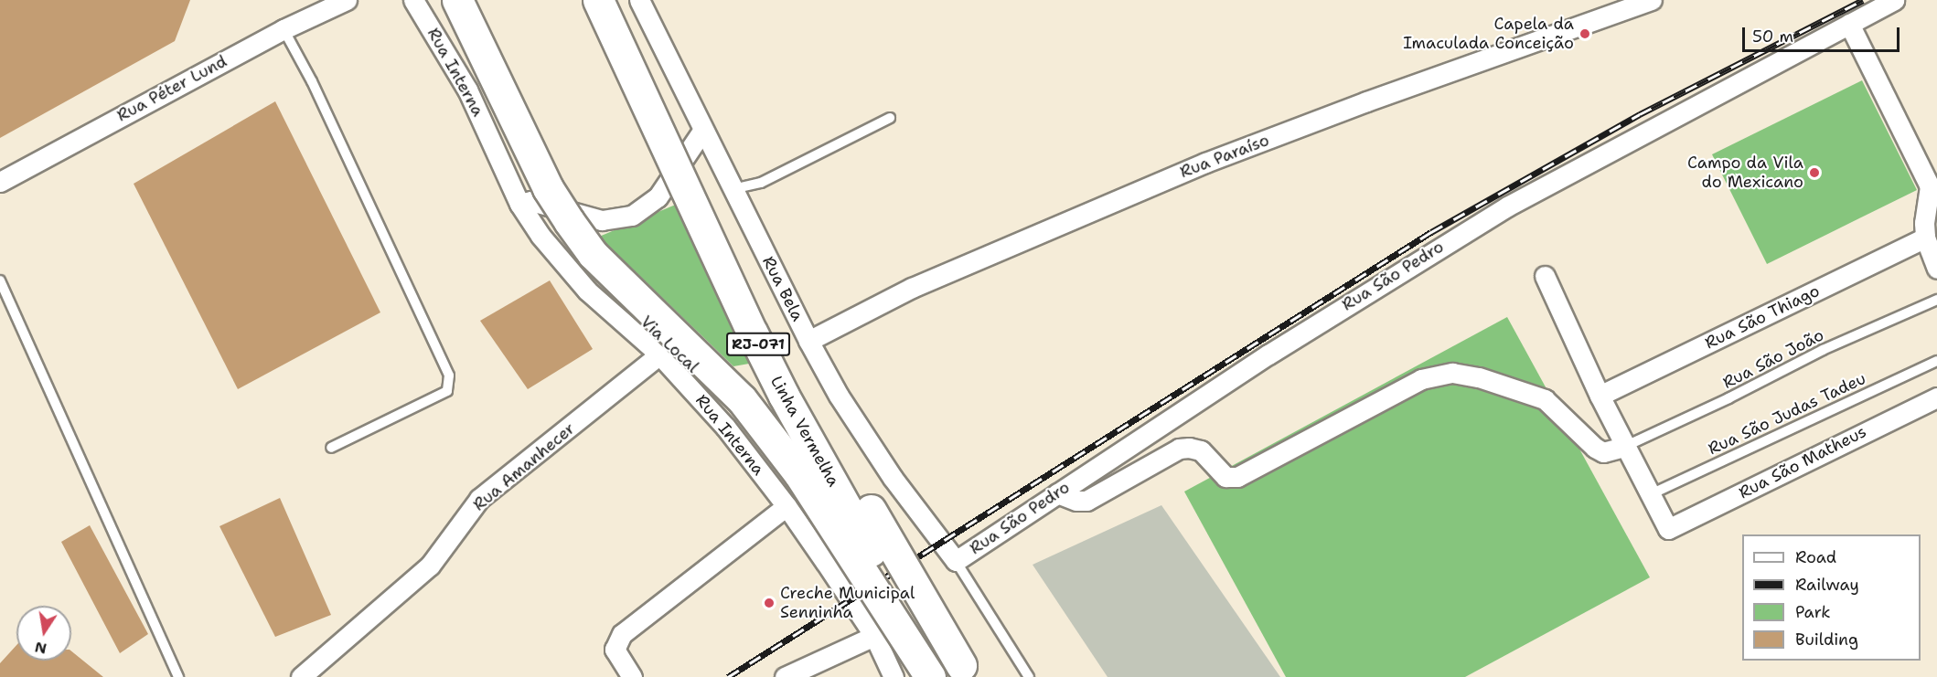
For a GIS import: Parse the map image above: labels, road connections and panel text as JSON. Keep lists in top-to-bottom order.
{
  "streets": {
    "highway": ["RJ-071", "Linha Vermelha"],
    "street": [
      "Rua Interna",
      "Rua Péter Lund",
      "Rua Paraíso",
      "Rua São Pedro",
      "Rua Bela",
      "Rua São Thiago",
      "Via Local",
      "Rua São Matheus",
      "Rua Amanhecer"
    ],
    "lane": ["Rua São João", "Rua São Judas Tadeu"]
  },
  "crossings": [
    ["Rua Interna", "Rua Amanhecer"],
    ["Rua Paraíso", "Rua Bela"],
    ["Rua São Pedro", "Rua Bela"],
    ["Rua São Judas Tadeu", "Rua São Matheus"]
  ],
  "places": ["Capela da Imaculada Conceição", "Campo da Vila do Mexicano", "Creche Municipal Senninha"],
  "legend": [
    "Road",
    "Railway",
    "Park",
    "Building"
  ],
  "scale_bar": "50 m",
  "north": "bottom"
}
